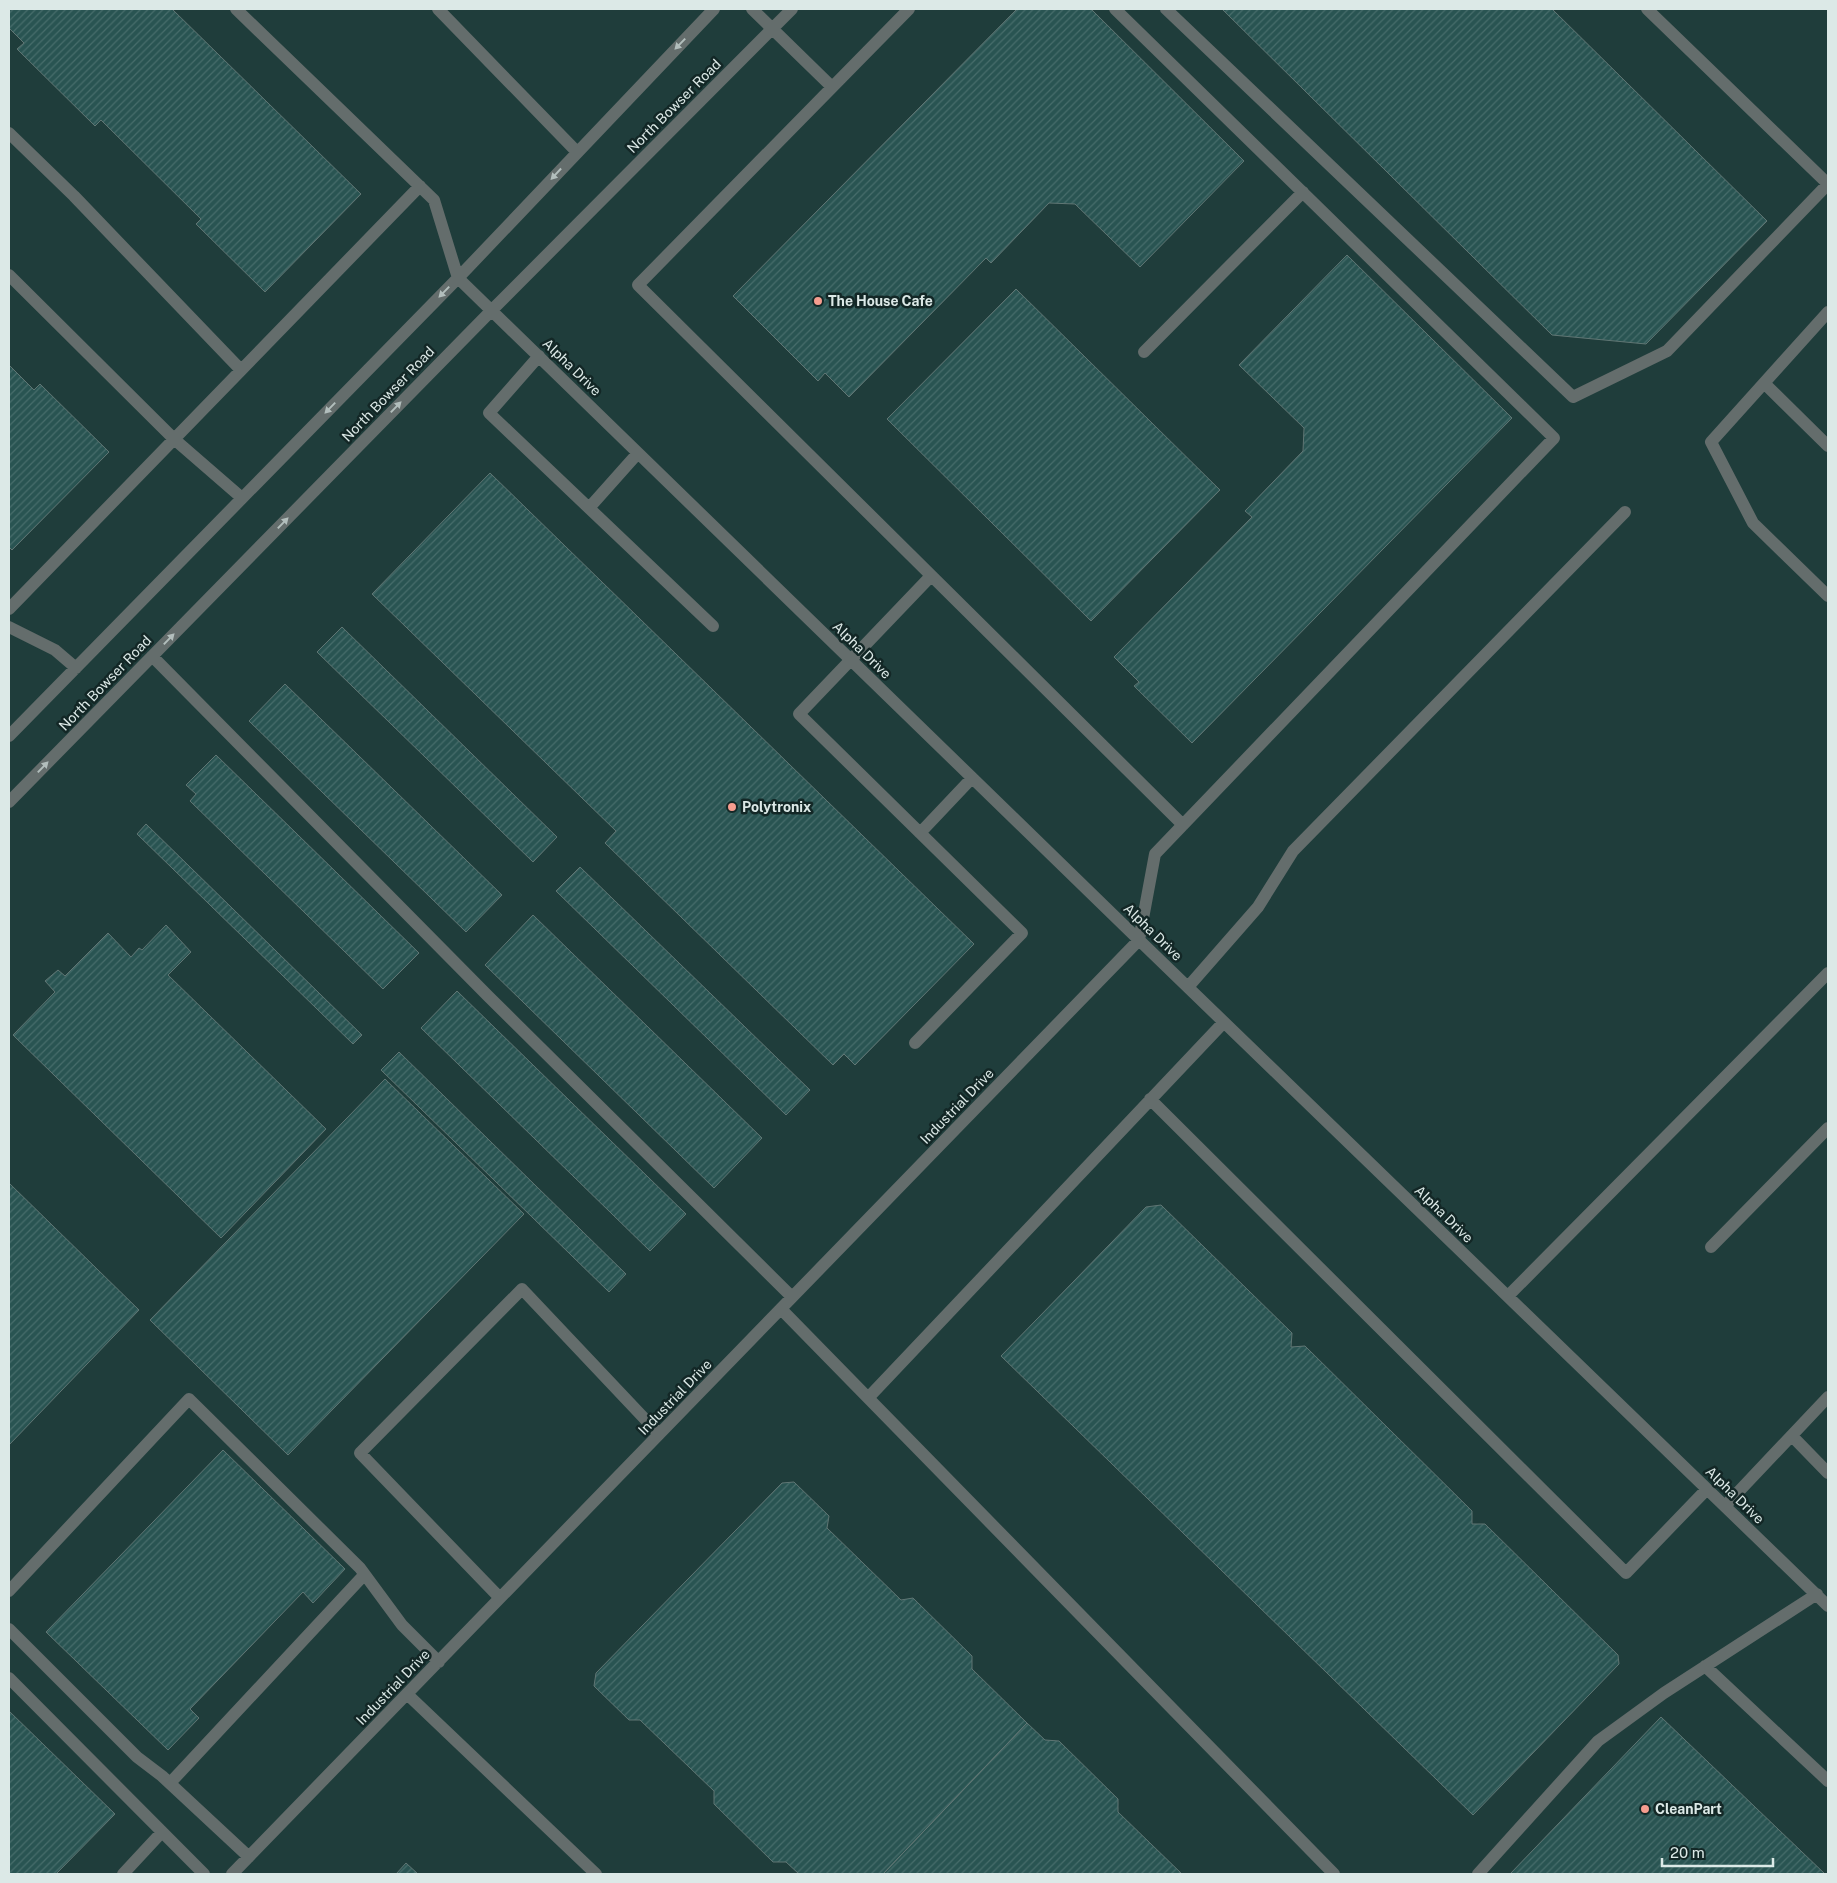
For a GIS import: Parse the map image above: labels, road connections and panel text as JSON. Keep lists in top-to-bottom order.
{
  "streets": {
    "street": ["North Bowser Road", "Alpha Drive", "Industrial Drive"]
  },
  "crossings": [
    ["North Bowser Road", "Alpha Drive"],
    ["Alpha Drive", "Industrial Drive"]
  ],
  "places": ["The House Cafe", "Polytronix", "CleanPart"],
  "scale_bar": "20 m"
}
